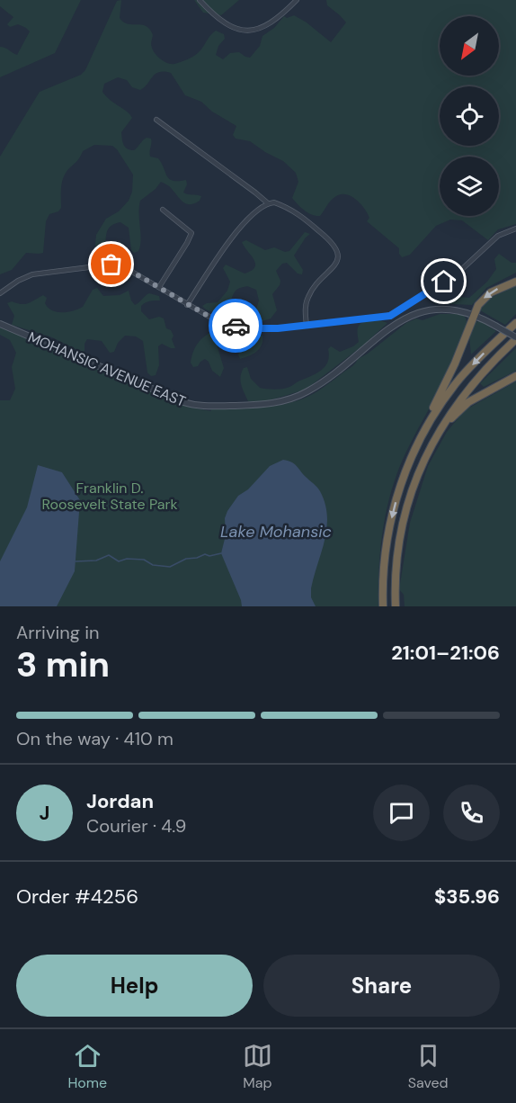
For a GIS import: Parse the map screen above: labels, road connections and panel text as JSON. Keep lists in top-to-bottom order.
{
  "streets": {
    "street": ["MOHANSIC AVENUE EAST"]
  },
  "water": ["Lake Mohansic"],
  "parks": ["Franklin D. Roosevelt State Park"],
  "north": "bottom left",
  "page": {
    "heading": ["3 min", "Arriving in", "21:01–21:06"],
    "panel": [
      "Jordan",
      "Courier · 4.9",
      "Order #4256",
      "$35.96"
    ],
    "bar": "On the way · 410 m",
    "round": "J",
    "buttons": ["Help", "Share"],
    "tabs": ["Home", "Map", "Saved"]
  }
}
